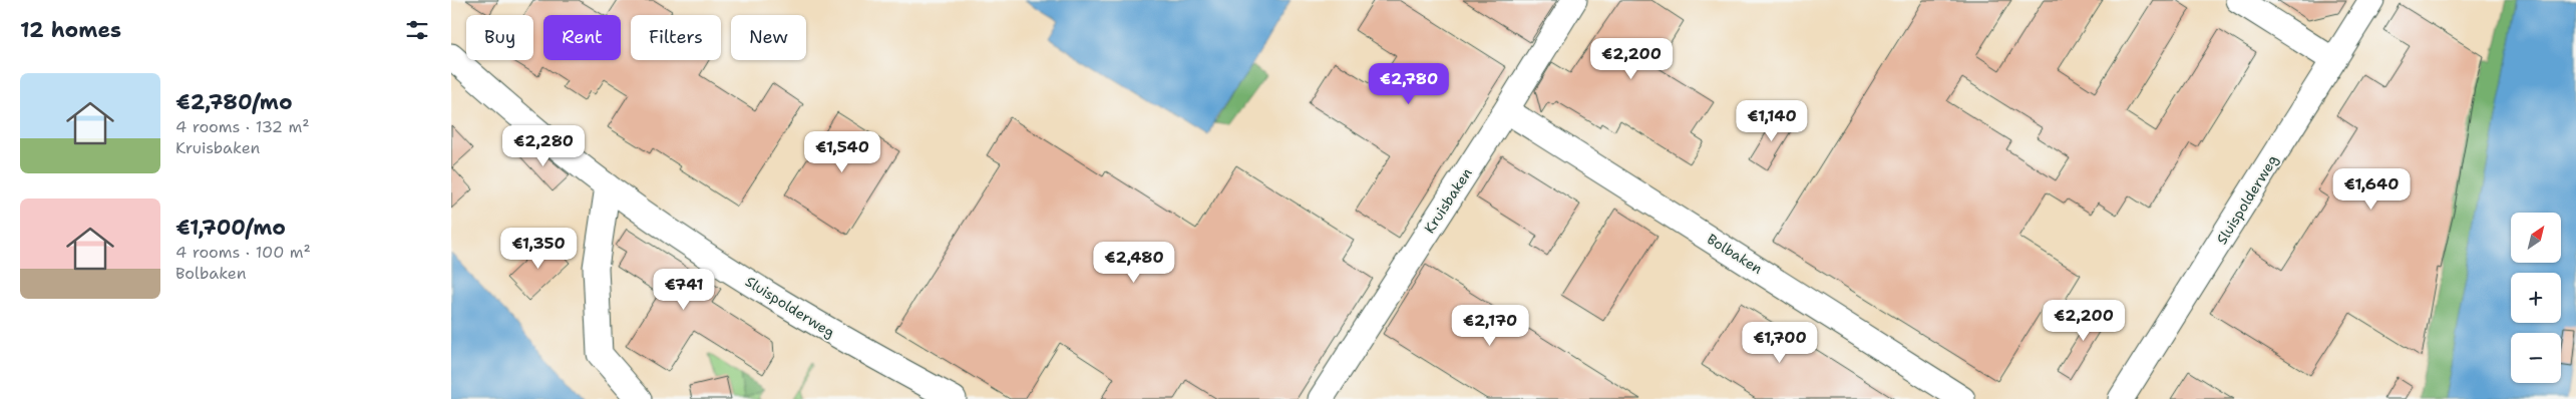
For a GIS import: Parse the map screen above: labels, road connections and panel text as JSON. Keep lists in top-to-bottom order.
{
  "streets": {
    "street": ["Sluispolderweg", "Kruisbaken", "Bolbaken"]
  },
  "crossings": [
    ["Kruisbaken", "Bolbaken"]
  ],
  "north": "top right",
  "page": {
    "heading": "12 homes",
    "chip": [
      "Buy",
      "Rent",
      "Filters",
      "New"
    ],
    "price": [
      "€2,200",
      "€2,780",
      "€1,140",
      "€2,280",
      "€1,540",
      "€1,640",
      "€1,350",
      "€2,480",
      "€741",
      "€2,200",
      "€2,170",
      "€1,700"
    ],
    "list": [
      {
        "name": "€2,780/mo",
        "note": "4 rooms · 132 m² · Kruisbaken"
      },
      {
        "name": "€1,700/mo",
        "note": "4 rooms · 100 m² · Bolbaken"
      }
    ],
    "map_buttons": ["+", "−"]
  }
}
